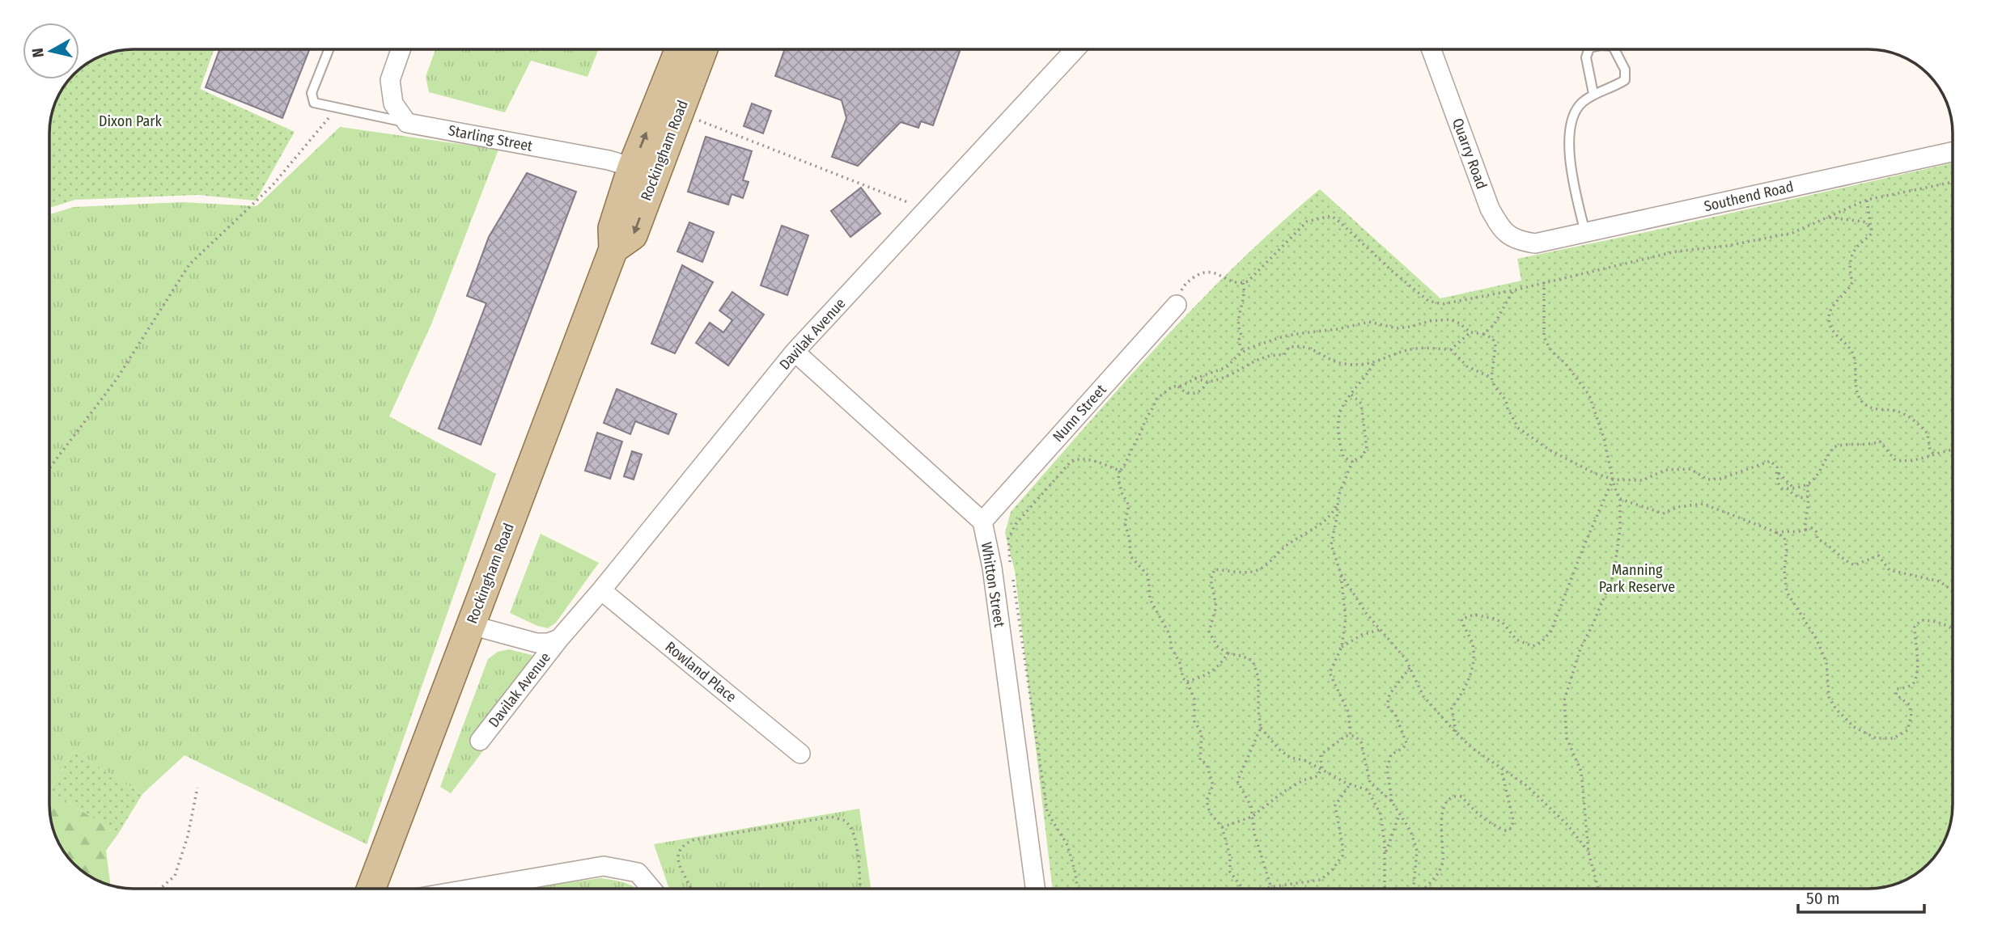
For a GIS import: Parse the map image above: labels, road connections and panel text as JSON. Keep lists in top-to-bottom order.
{
  "streets": {
    "main road": ["Rockingham Road"],
    "street": [
      "Starling Street",
      "Quarry Road",
      "Southend Road",
      "Davilak Avenue",
      "Nunn Street",
      "Whitton Street",
      "Rowland Place"
    ]
  },
  "crossings": [
    ["Starling Street", "Rockingham Road"],
    ["Rockingham Road", "Davilak Avenue"],
    ["Quarry Road", "Southend Road"],
    ["Davilak Avenue", "Whitton Street"],
    ["Davilak Avenue", "Rowland Place"],
    ["Nunn Street", "Whitton Street"]
  ],
  "parks": ["Dixon Park", "Manning Park Reserve"],
  "scale_bar": "50 m",
  "north": "left"
}
